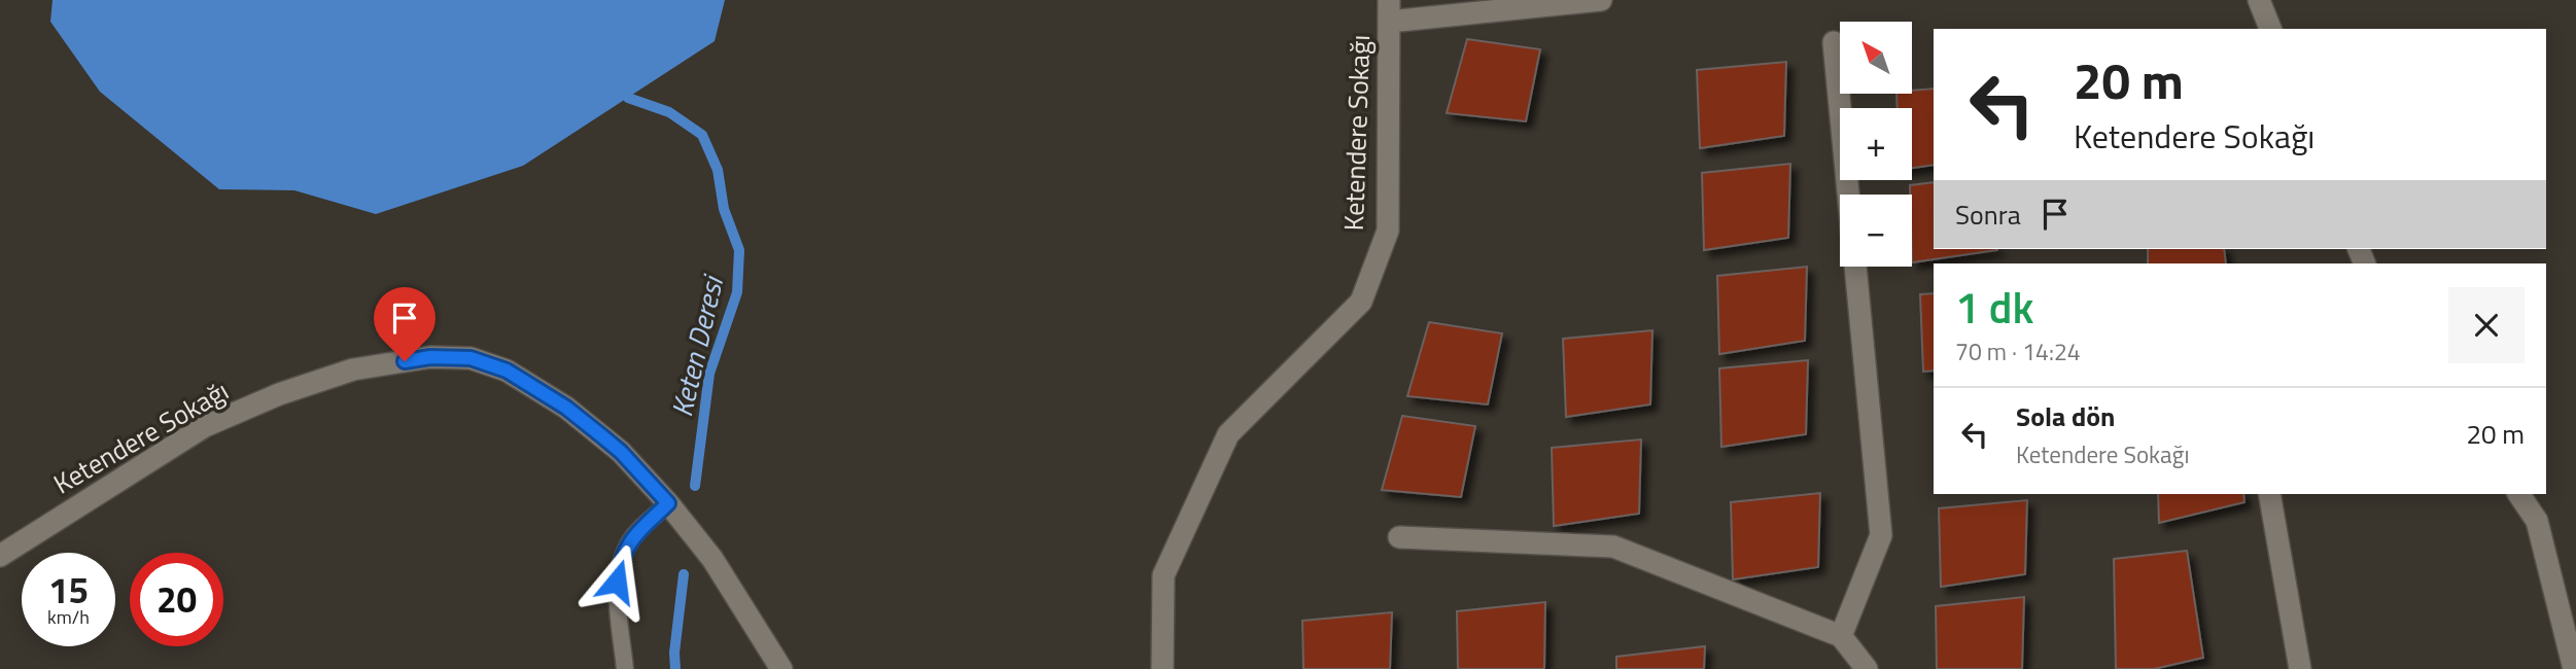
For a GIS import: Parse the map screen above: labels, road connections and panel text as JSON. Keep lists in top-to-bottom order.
{
  "streets": {
    "street": ["Ketendere Sokağı"]
  },
  "water": ["Keten Deresi"],
  "north": "top left",
  "page": {
    "map_buttons": ["+", "−"],
    "turn": ["20 m", "Ketendere Sokağı"],
    "then": "Sonra",
    "heading": ["1 dk", "70 m · 14:24"],
    "list": [
      {
        "name": "Sola dön",
        "note": "Ketendere Sokağı",
        "value": "20 m"
      }
    ],
    "speed": "15 km/h",
    "limit": "20"
  }
}
